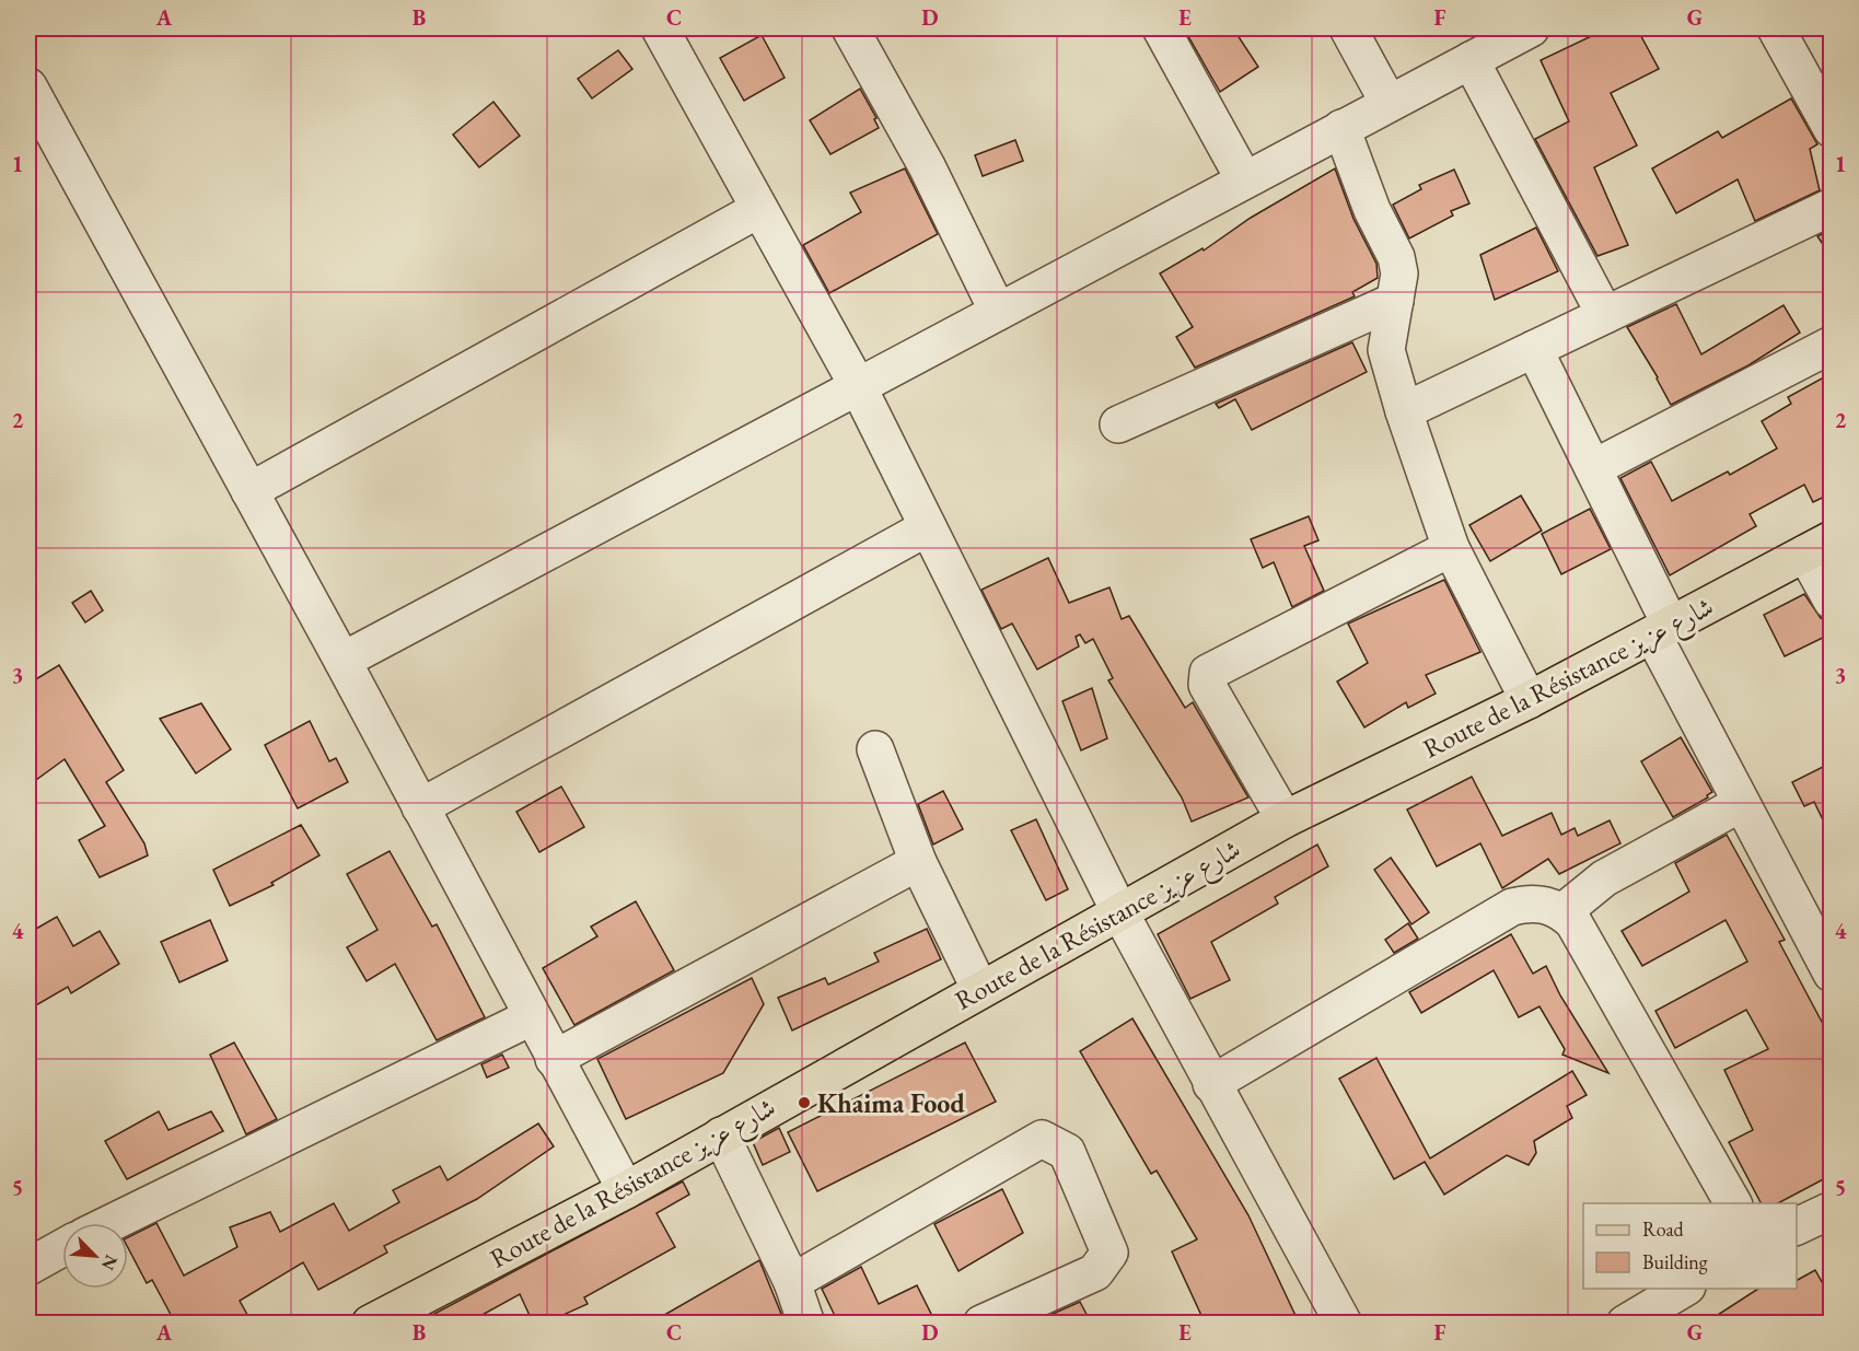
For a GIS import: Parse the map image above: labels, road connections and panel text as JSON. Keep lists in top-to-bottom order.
{
  "streets": {
    "main road": ["Route de la Résistance شارع عزيز"]
  },
  "places": ["Khaima Food"],
  "legend": ["Road", "Building"],
  "north": "bottom right",
  "grid": {
    "columns": [
      "A",
      "B",
      "C",
      "D",
      "E",
      "F",
      "G"
    ],
    "rows": [
      "1",
      "2",
      "3",
      "4",
      "5"
    ]
  }
}
